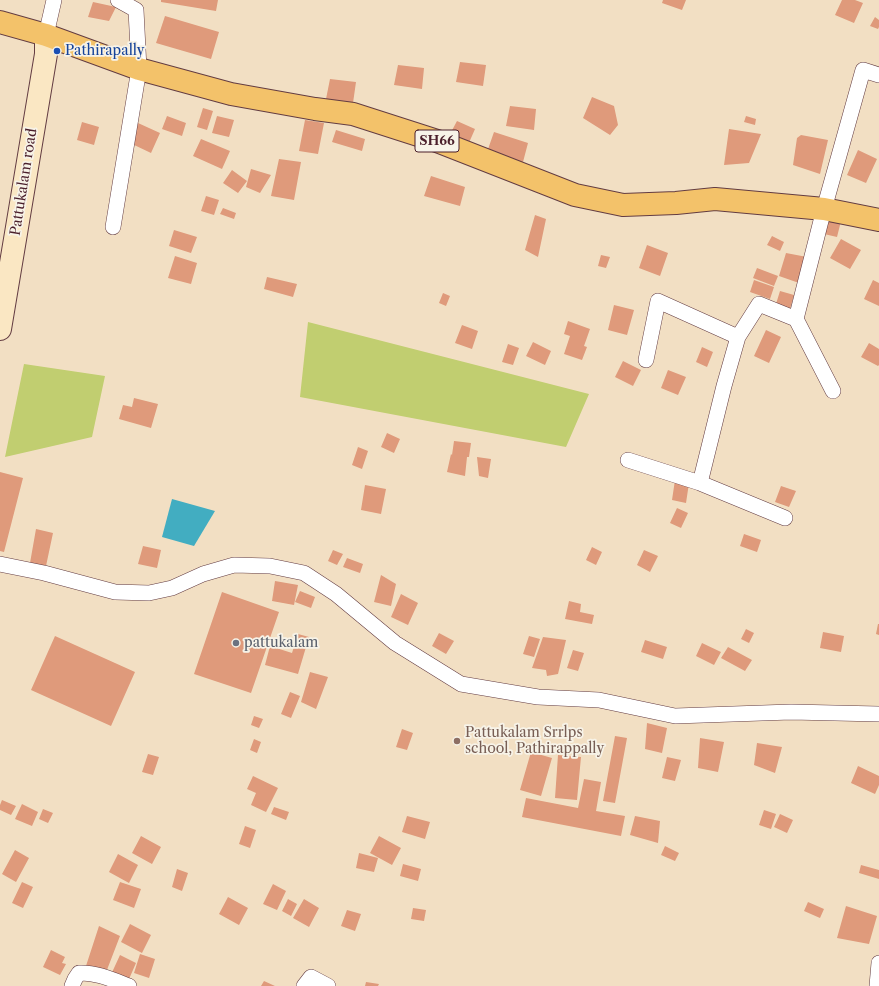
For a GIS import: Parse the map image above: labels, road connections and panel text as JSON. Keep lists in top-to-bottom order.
{
  "streets": {
    "main road": ["SH66", "Pattukalam road"]
  },
  "crossings": [
    ["SH66", "Pattukalam road"]
  ],
  "places": ["Pathirapally", "pattukalam", "Pattukalam Srrlps school, Pathirappally"]
}
